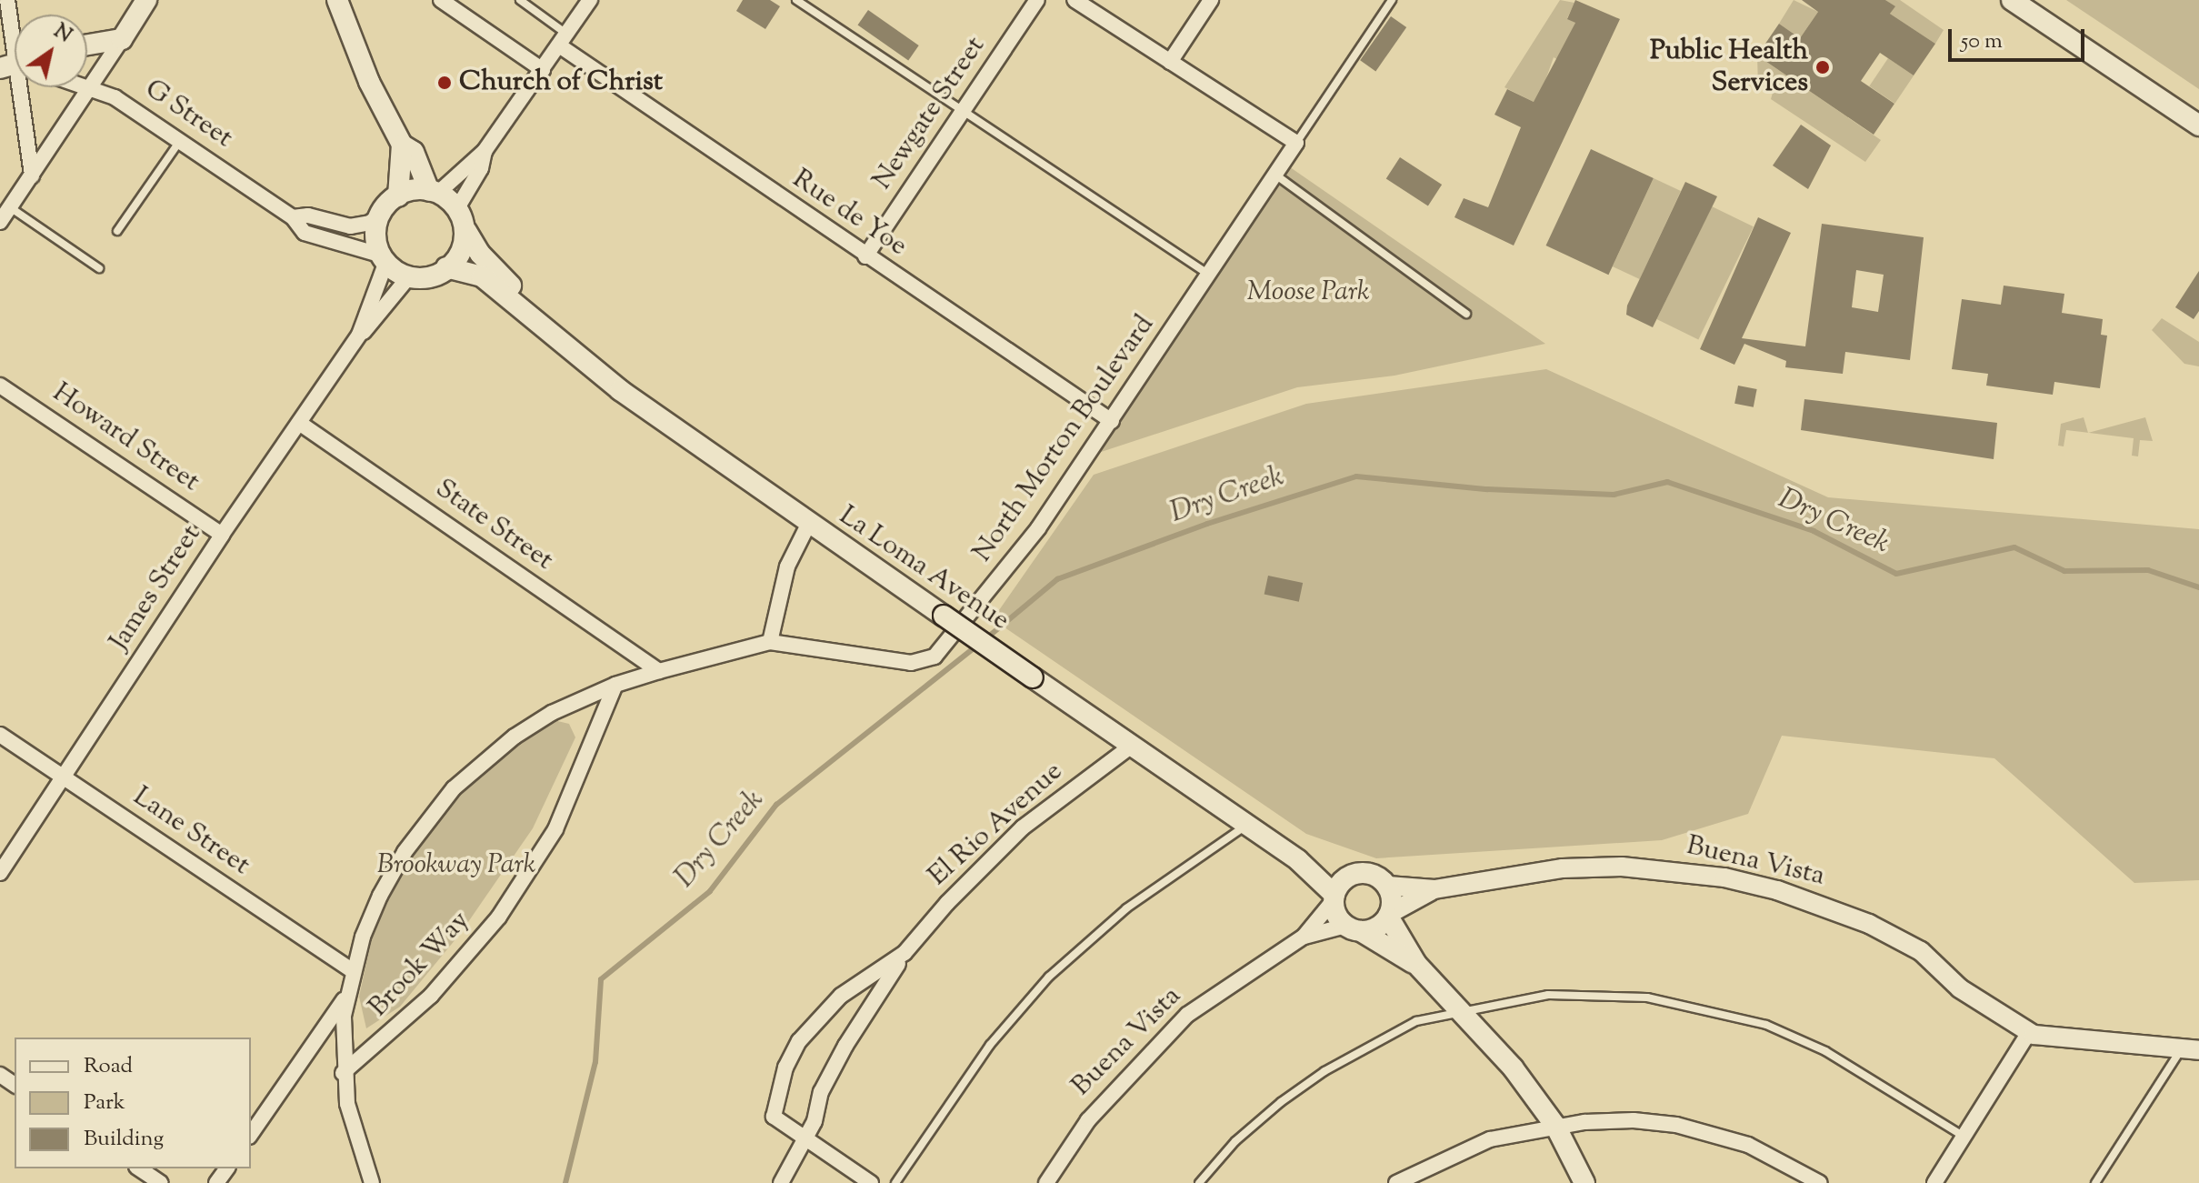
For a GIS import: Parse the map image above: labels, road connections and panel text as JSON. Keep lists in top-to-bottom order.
{
  "streets": {
    "main road": ["La Loma Avenue"],
    "street": [
      "Newgate Street",
      "G Street",
      "Rue de Yoe",
      "Howard Street",
      "North Morton Boulevard",
      "State Street",
      "James Street",
      "El Rio Avenue",
      "Lane Street",
      "Buena Vista",
      "Brook Way"
    ]
  },
  "crossings": [
    ["Newgate Street", "Rue de Yoe"],
    ["G Street", "La Loma Avenue"],
    ["G Street", "James Street"],
    ["Rue de Yoe", "North Morton Boulevard"],
    ["Howard Street", "James Street"],
    ["North Morton Boulevard", "State Street"],
    ["North Morton Boulevard", "Lane Street"],
    ["North Morton Boulevard", "Brook Way"],
    ["State Street", "James Street"],
    ["La Loma Avenue", "James Street"],
    ["La Loma Avenue", "El Rio Avenue"],
    ["La Loma Avenue", "Buena Vista"],
    ["James Street", "Lane Street"]
  ],
  "water": ["Dry Creek"],
  "parks": ["Moose Park", "Brookway Park"],
  "places": ["Public Health Services", "Church of Christ"],
  "legend": ["Road", "Park", "Building"],
  "scale_bar": "50 m",
  "north": "top right"
}
